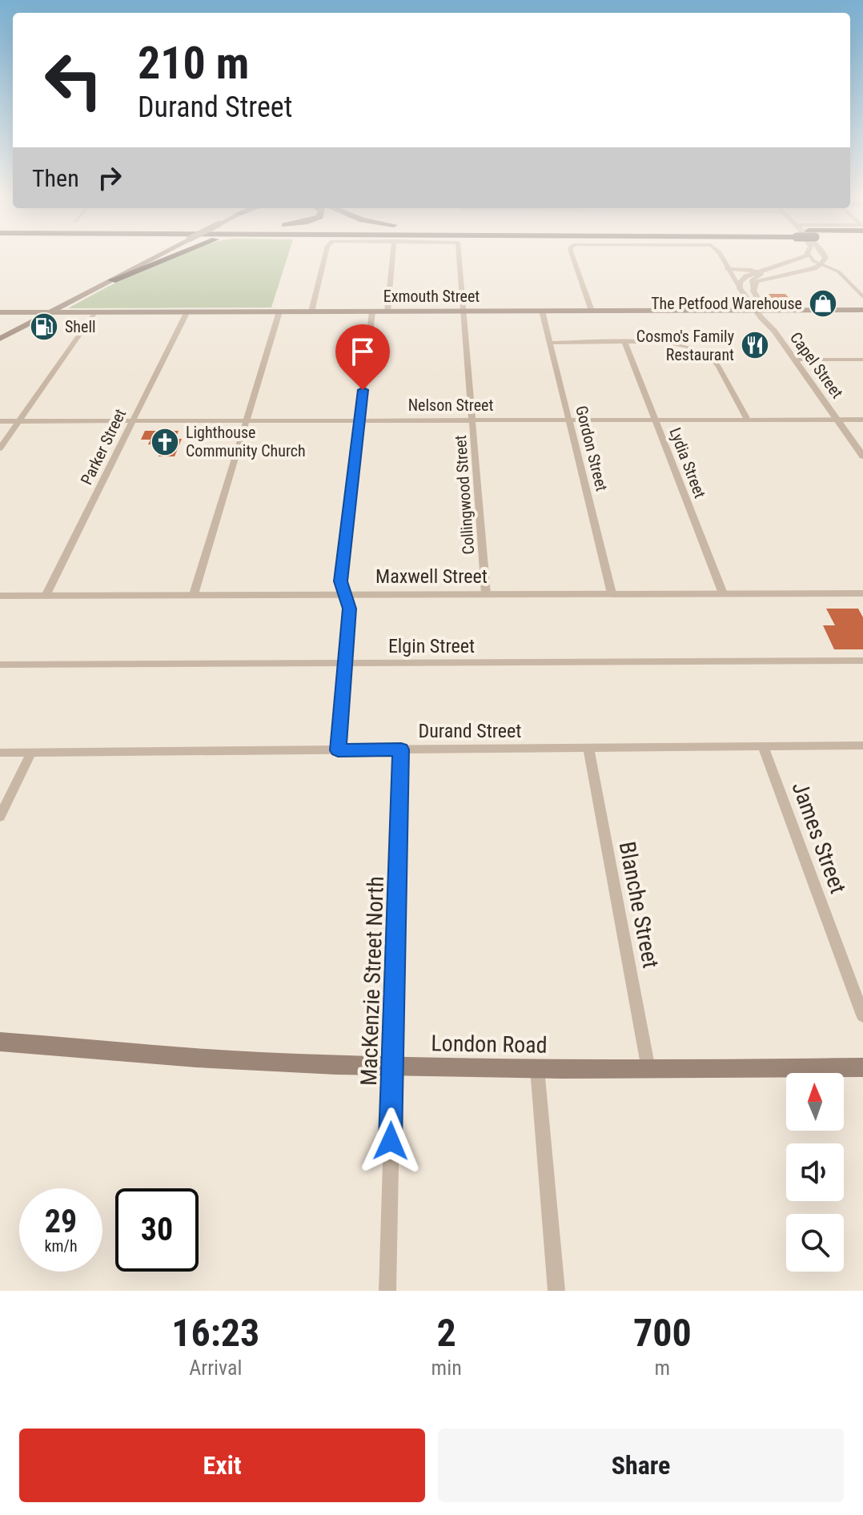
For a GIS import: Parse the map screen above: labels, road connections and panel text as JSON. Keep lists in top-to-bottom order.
{
  "streets": {
    "main road": ["Exmouth Street", "London Road"],
    "street": [
      "Capel Street",
      "Nelson Street",
      "Parker Street",
      "Gordon Street",
      "Lydia Street",
      "Collingwood Street",
      "Maxwell Street",
      "Elgin Street",
      "Durand Street",
      "James Street",
      "Blanche Street",
      "MacKenzie Street North"
    ]
  },
  "crossings": [
    ["Exmouth Street", "Capel Street"],
    ["Exmouth Street", "Parker Street"],
    ["Exmouth Street", "Gordon Street"],
    ["Exmouth Street", "Collingwood Street"],
    ["Capel Street", "Nelson Street"],
    ["Nelson Street", "Parker Street"],
    ["Nelson Street", "Gordon Street"],
    ["Nelson Street", "Lydia Street"],
    ["Nelson Street", "Collingwood Street"],
    ["Parker Street", "Maxwell Street"],
    ["Gordon Street", "Maxwell Street"],
    ["Lydia Street", "Maxwell Street"],
    ["Collingwood Street", "Maxwell Street"],
    ["Durand Street", "James Street"],
    ["Durand Street", "Blanche Street"],
    ["Durand Street", "MacKenzie Street North"],
    ["Blanche Street", "London Road"],
    ["MacKenzie Street North", "London Road"]
  ],
  "places": {
    "shop": ["The Petfood Warehouse"],
    "fuel station": ["Shell"],
    "restaurant": ["Cosmo's Family Restaurant"],
    "church": ["Lighthouse Community Church"]
  },
  "north": "top",
  "page": {
    "turn": ["210 m", "Durand Street"],
    "then": "Then",
    "speed": "29 km/h",
    "limit": "30",
    "eta": [
      "16:23",
      "Arrival",
      "2",
      "min",
      "700",
      "m"
    ],
    "buttons": ["Exit", "Share"]
  }
}
